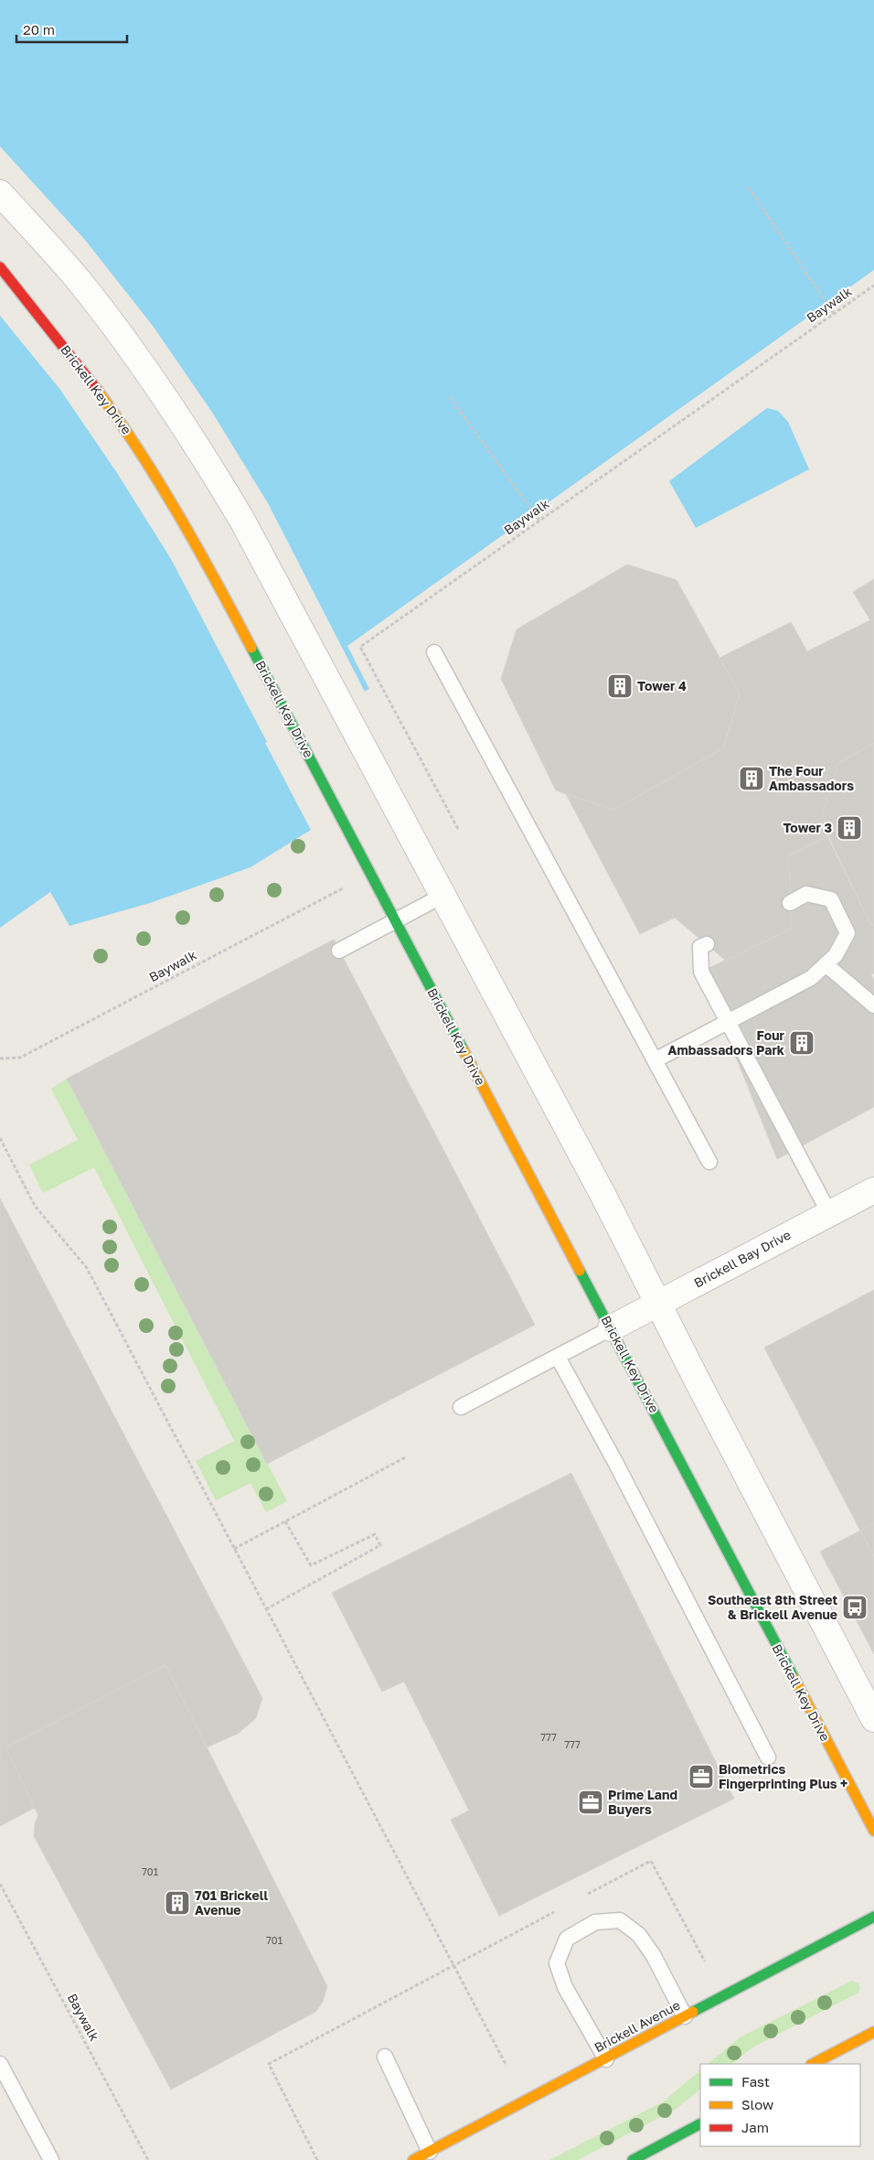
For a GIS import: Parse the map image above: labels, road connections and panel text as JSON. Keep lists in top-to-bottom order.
{
  "streets": {
    "street": ["Brickell Key Drive", "Brickell Bay Drive", "Brickell Avenue"],
    "path": ["Baywalk"]
  },
  "crossings": [
    ["Brickell Key Drive", "Brickell Bay Drive"]
  ],
  "places": {
    "building": [
      "Tower 4",
      "The Four Ambassadors",
      "Tower 3",
      "Four Ambassadors Park",
      "701 Brickell Avenue"
    ],
    "bus stop": ["Southeast 8th Street & Brickell Avenue"],
    "office": ["Biometrics Fingerprinting Plus +", "Prime Land Buyers"]
  },
  "house_numbers": [
    "777",
    "777",
    "701",
    "701"
  ],
  "legend": ["Fast", "Slow", "Jam"],
  "scale_bar": "20 m"
}
